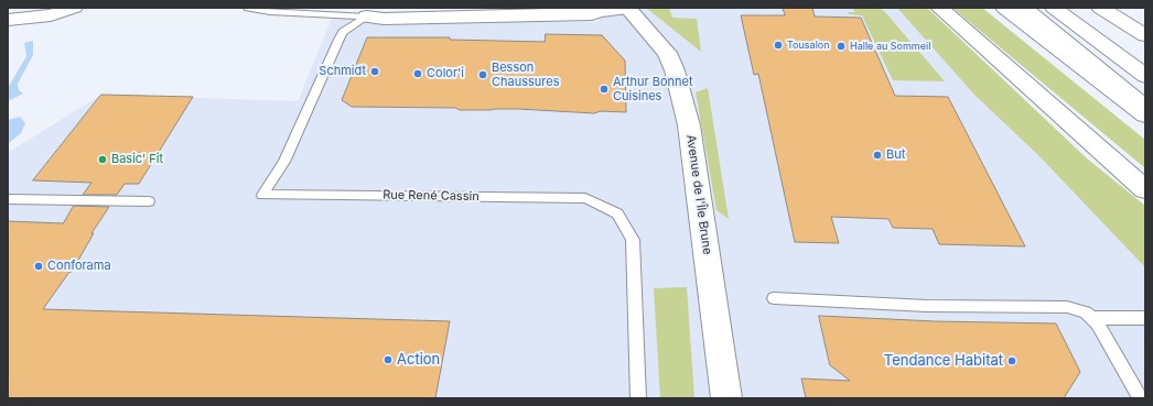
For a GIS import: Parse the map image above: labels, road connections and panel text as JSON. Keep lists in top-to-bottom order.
{
  "streets": {
    "main road": ["Avenue de l'Île Brune"],
    "lane": ["Rue René Cassin"]
  },
  "places": [
    "Tousalon",
    "Halle au Sommeil",
    "Schmidt",
    "Color'i",
    "Besson Chaussures",
    "Arthur Bonnet Cuisines",
    "But",
    "Basic' Fit",
    "Conforama",
    "Action",
    "Tendance Habitat"
  ]
}
